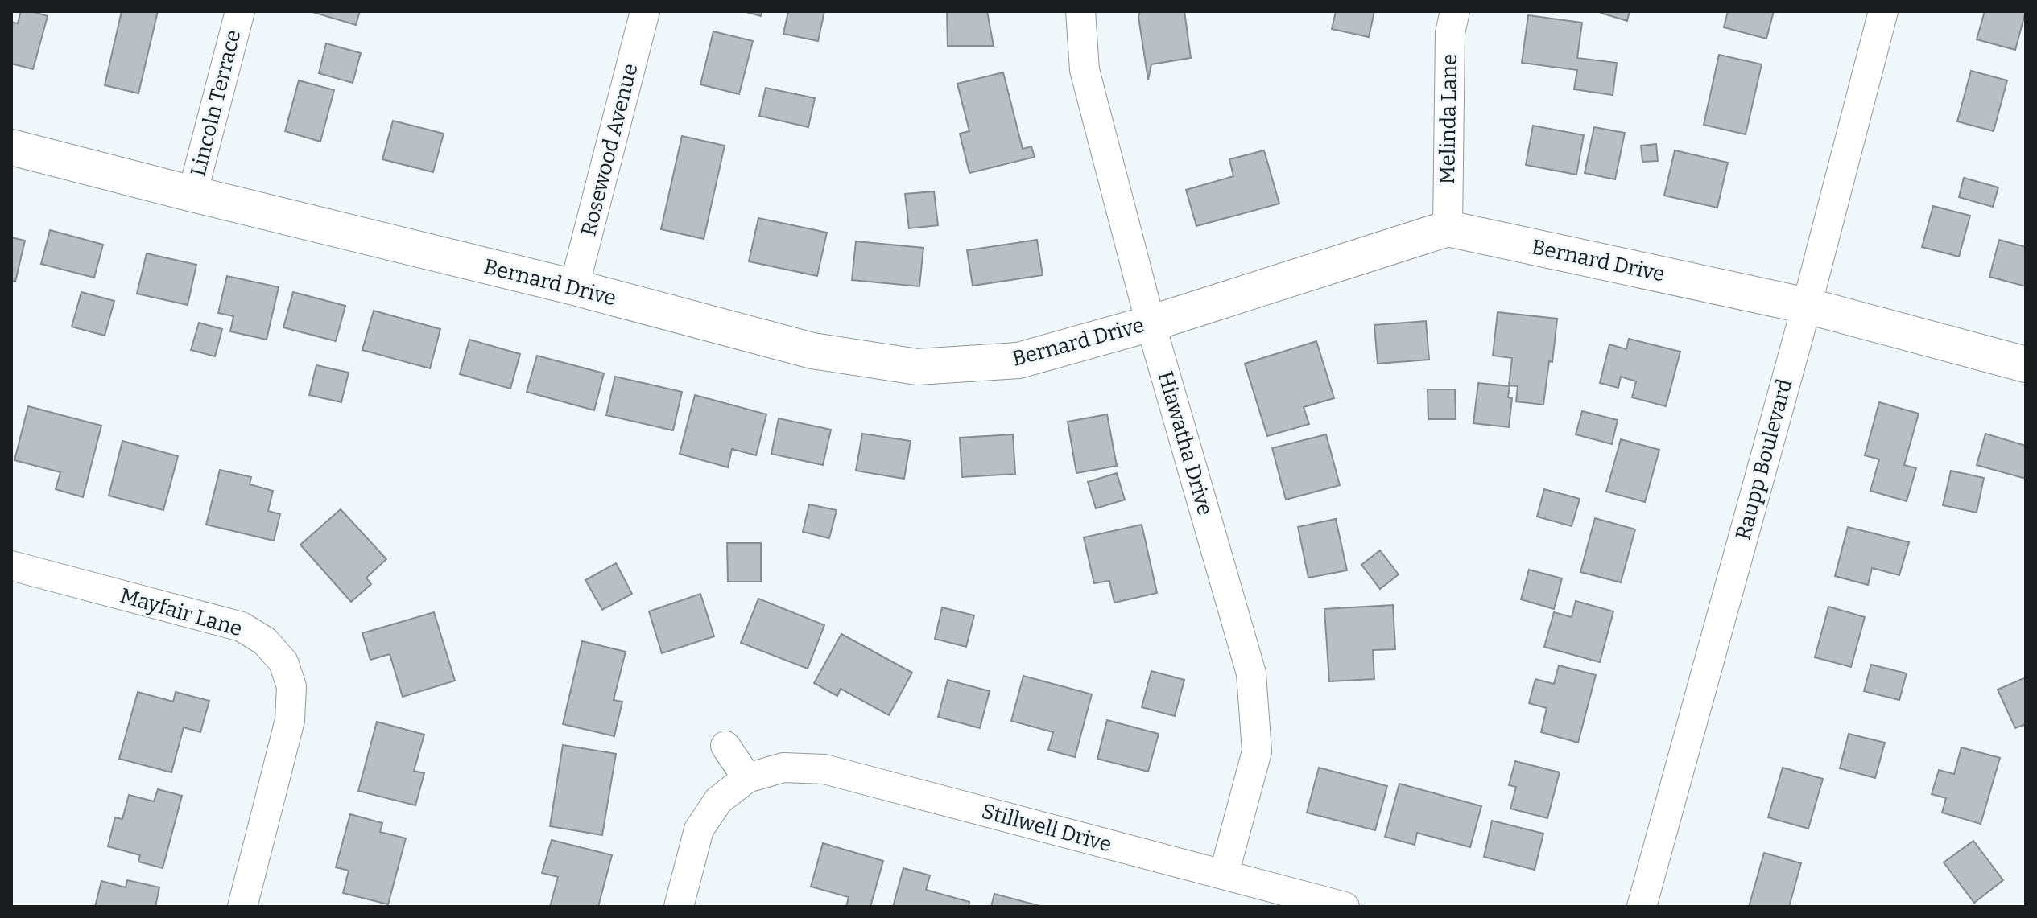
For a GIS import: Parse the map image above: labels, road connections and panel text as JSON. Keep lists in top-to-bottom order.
{
  "streets": {
    "street": [
      "Lincoln Terrace",
      "Melinda Lane",
      "Rosewood Avenue",
      "Bernard Drive",
      "Hiawatha Drive",
      "Raupp Boulevard",
      "Mayfair Lane",
      "Stillwell Drive"
    ]
  },
  "crossings": [
    ["Lincoln Terrace", "Bernard Drive"],
    ["Melinda Lane", "Bernard Drive"],
    ["Rosewood Avenue", "Bernard Drive"],
    ["Bernard Drive", "Hiawatha Drive"],
    ["Bernard Drive", "Raupp Boulevard"],
    ["Hiawatha Drive", "Stillwell Drive"]
  ]
}
